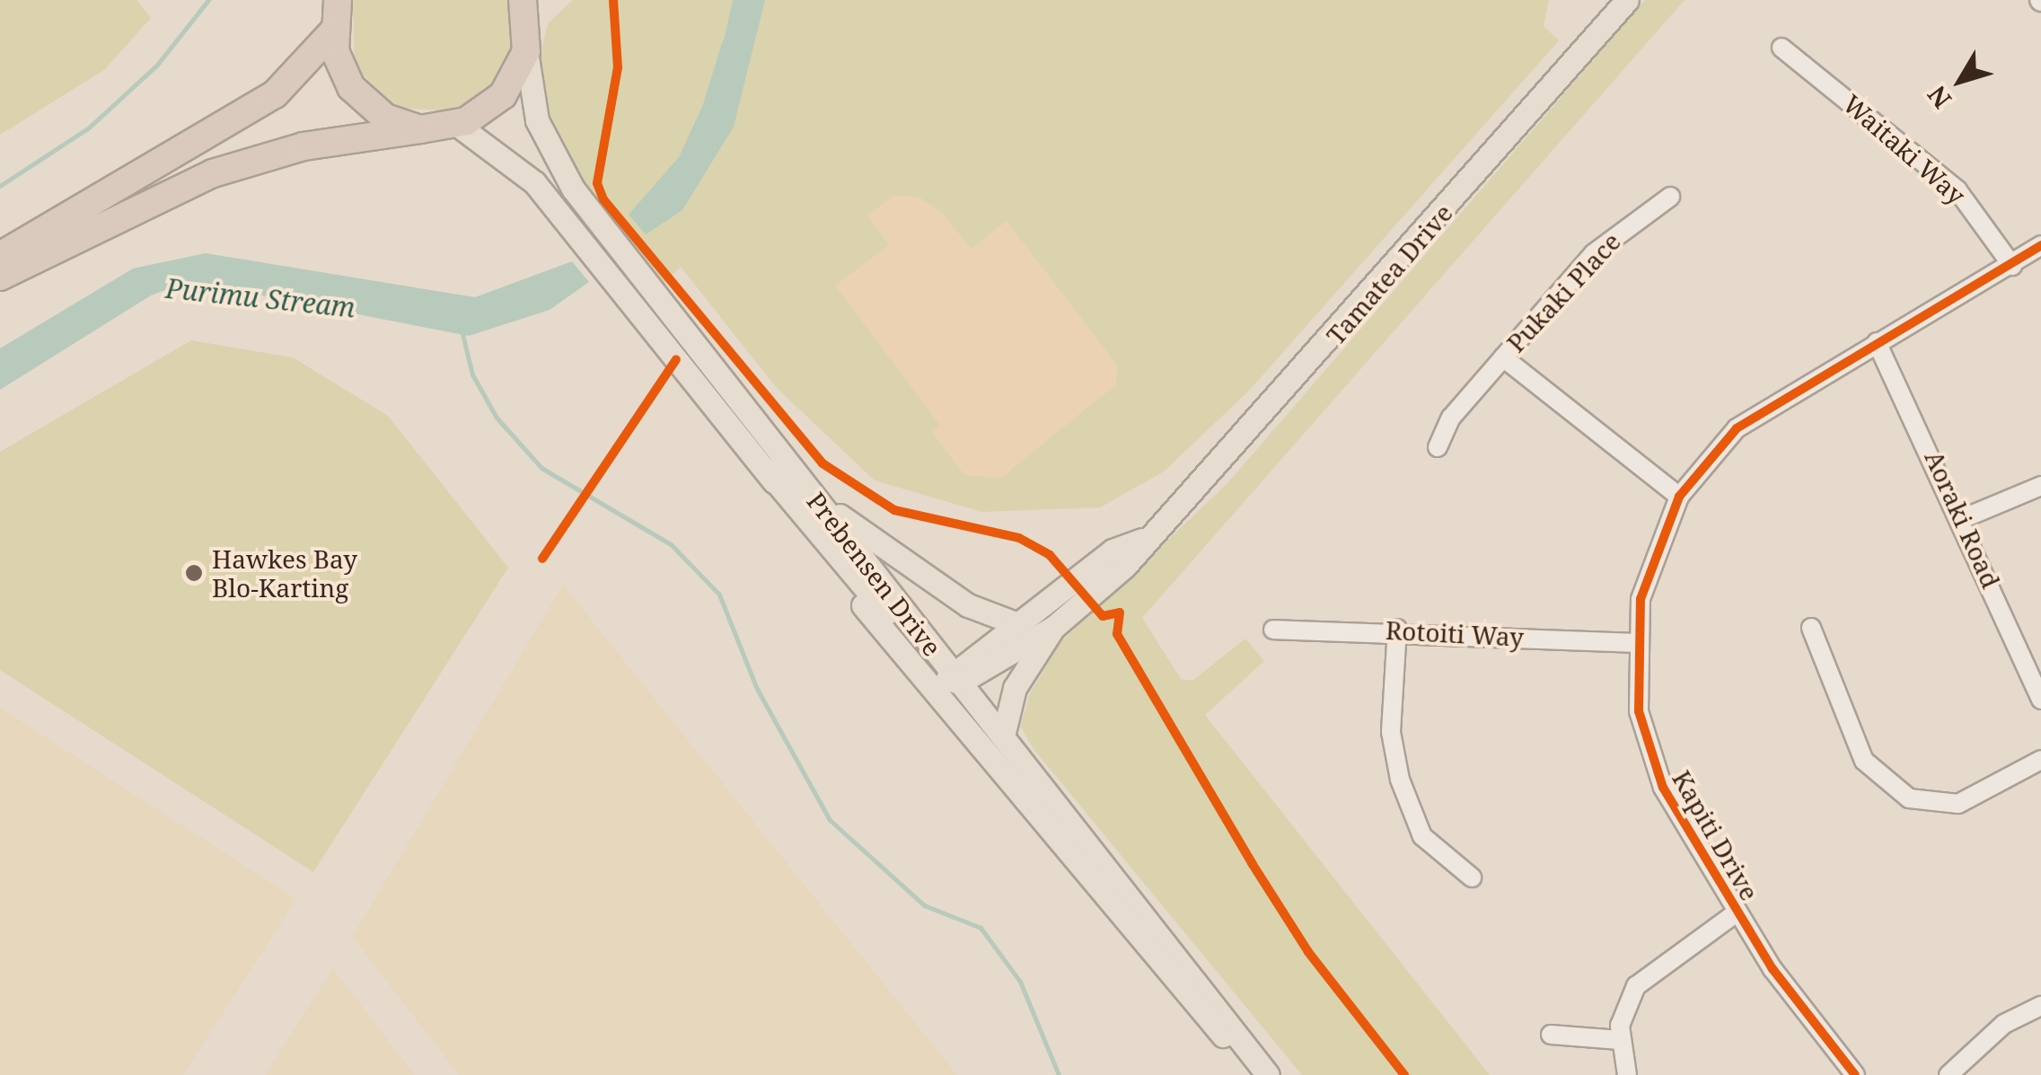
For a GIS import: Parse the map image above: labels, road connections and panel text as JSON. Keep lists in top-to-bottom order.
{
  "streets": {
    "main road": ["Tamatea Drive", "Prebensen Drive"],
    "street": [
      "Waitaki Way",
      "Pukaki Place",
      "Aoraki Road",
      "Rotoiti Way",
      "Kapiti Drive"
    ]
  },
  "crossings": [
    ["Waitaki Way", "Kapiti Drive"],
    ["Tamatea Drive", "Prebensen Drive"],
    ["Pukaki Place", "Kapiti Drive"],
    ["Aoraki Road", "Kapiti Drive"],
    ["Rotoiti Way", "Kapiti Drive"]
  ],
  "water": ["Purimu Stream"],
  "places": ["Hawkes Bay Blo-Karting"],
  "north": "bottom left"
}
